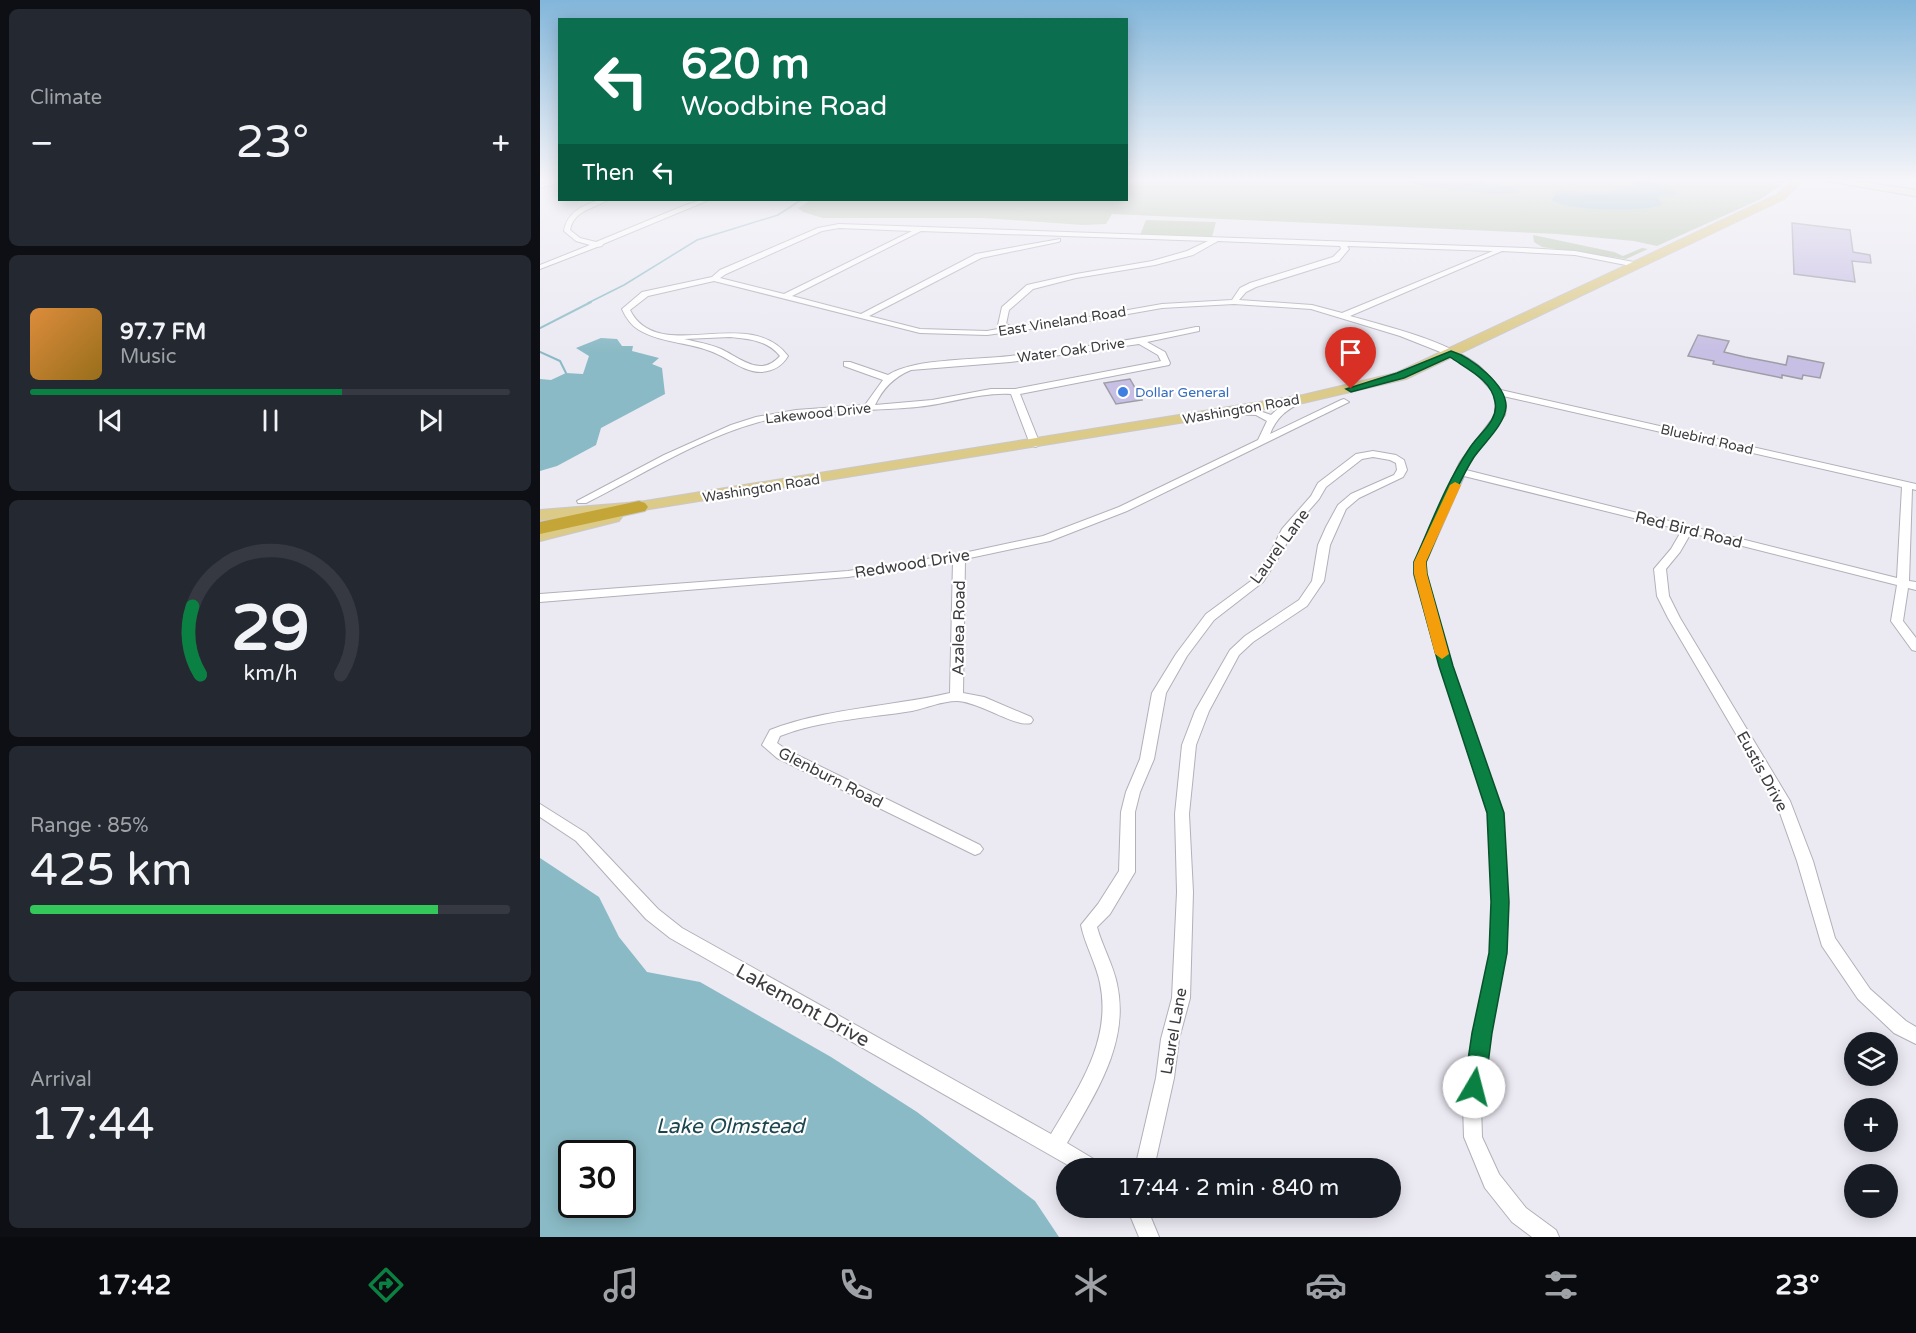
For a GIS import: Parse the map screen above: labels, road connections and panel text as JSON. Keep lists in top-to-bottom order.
{
  "streets": {
    "main road": ["Washington Road"],
    "street": [
      "East Vineland Road",
      "Water Oak Drive",
      "Lakewood Drive",
      "Bluebird Road",
      "Red Bird Road",
      "Laurel Lane",
      "Redwood Drive",
      "Azalea Road",
      "Eustis Drive",
      "Glenburn Road",
      "Lakemont Drive"
    ]
  },
  "crossings": [
    ["East Vineland Road", "Washington Road"],
    ["East Vineland Road", "Bluebird Road"],
    ["Water Oak Drive", "Lakewood Drive"],
    ["Red Bird Road", "Eustis Drive"],
    ["Laurel Lane", "Lakemont Drive"],
    ["Redwood Drive", "Azalea Road"],
    ["Azalea Road", "Glenburn Road"]
  ],
  "water": ["Lake Olmstead"],
  "places": ["Dollar General"],
  "page": {
    "tile": [
      "Climate",
      ["Range · 85%", "425 km"],
      ["Arrival", "17:44"]
    ],
    "turn": ["620 m", "Woodbine Road"],
    "heat": ["−", "23°", "+"],
    "then": "Then",
    "song": ["97.7 FM", "Music"],
    "map_buttons": ["+", "−"],
    "limit": "30",
    "trip": "17:44 · 2 min · 840 m",
    "tabs": ["17:42", "23°"],
    "gauge": ["29", "km/h"]
  }
}
